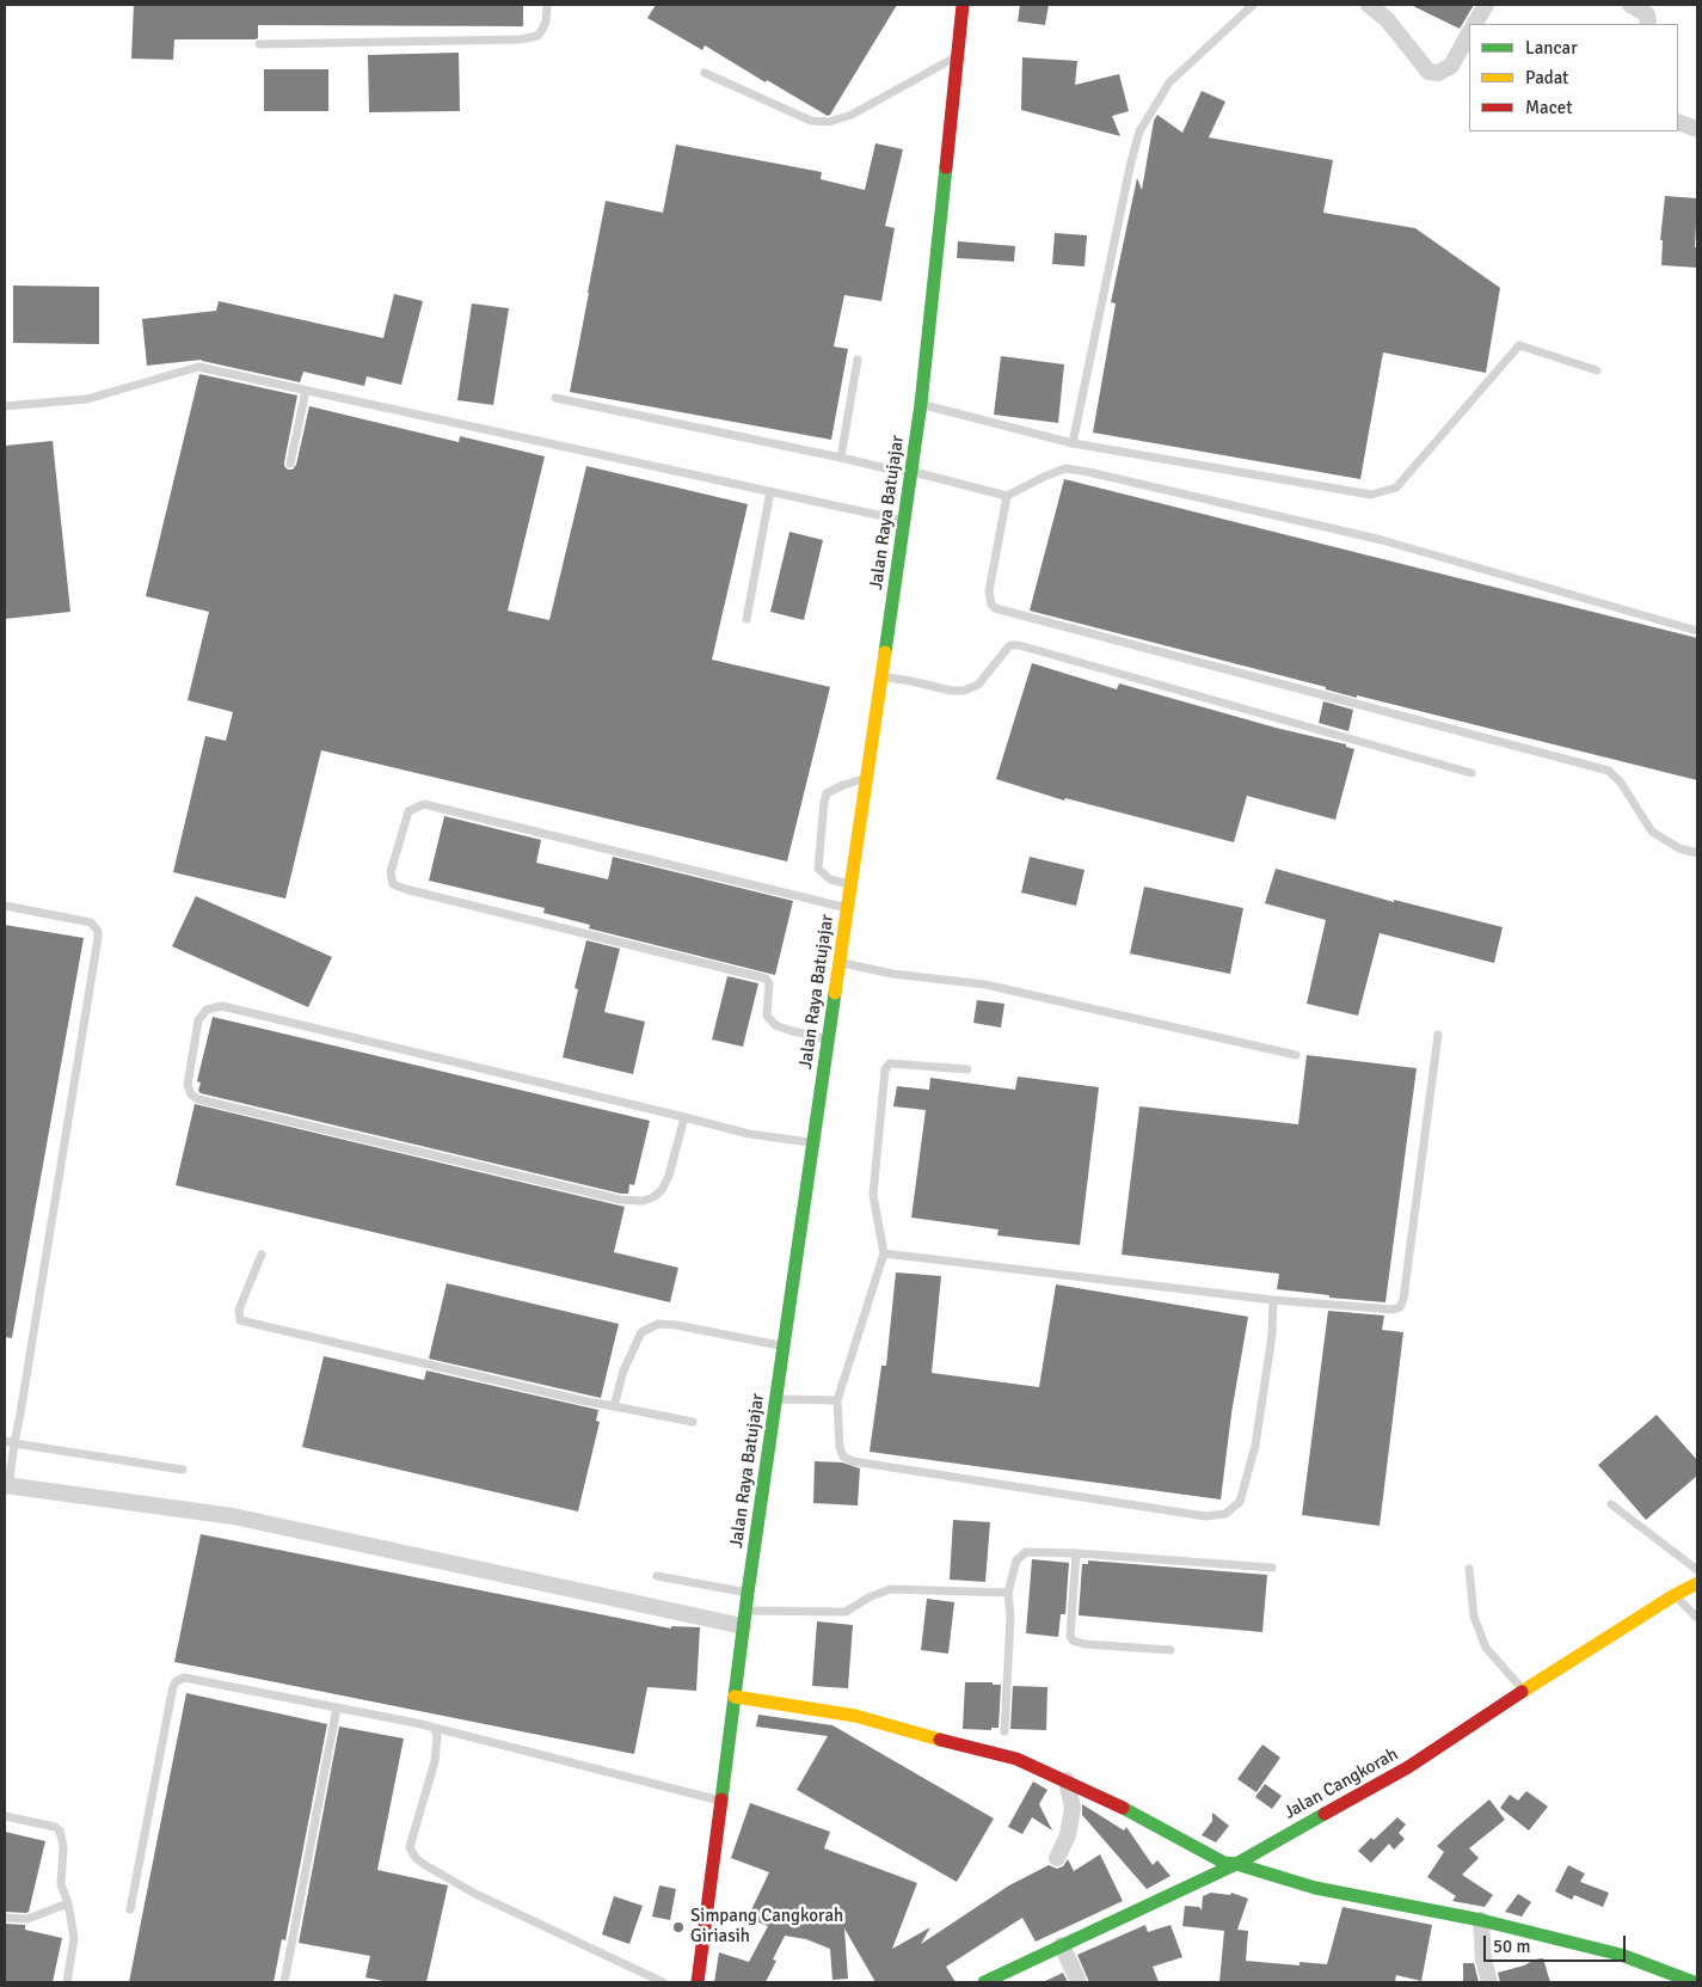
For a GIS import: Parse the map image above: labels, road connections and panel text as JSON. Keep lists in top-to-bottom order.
{
  "streets": {
    "main road": ["Jalan Raya Batujajar", "Jalan Cangkorah"]
  },
  "places": ["Simpang Cangkorah Giriasih"],
  "legend": ["Lancar", "Padat", "Macet"],
  "scale_bar": "50 m"
}
